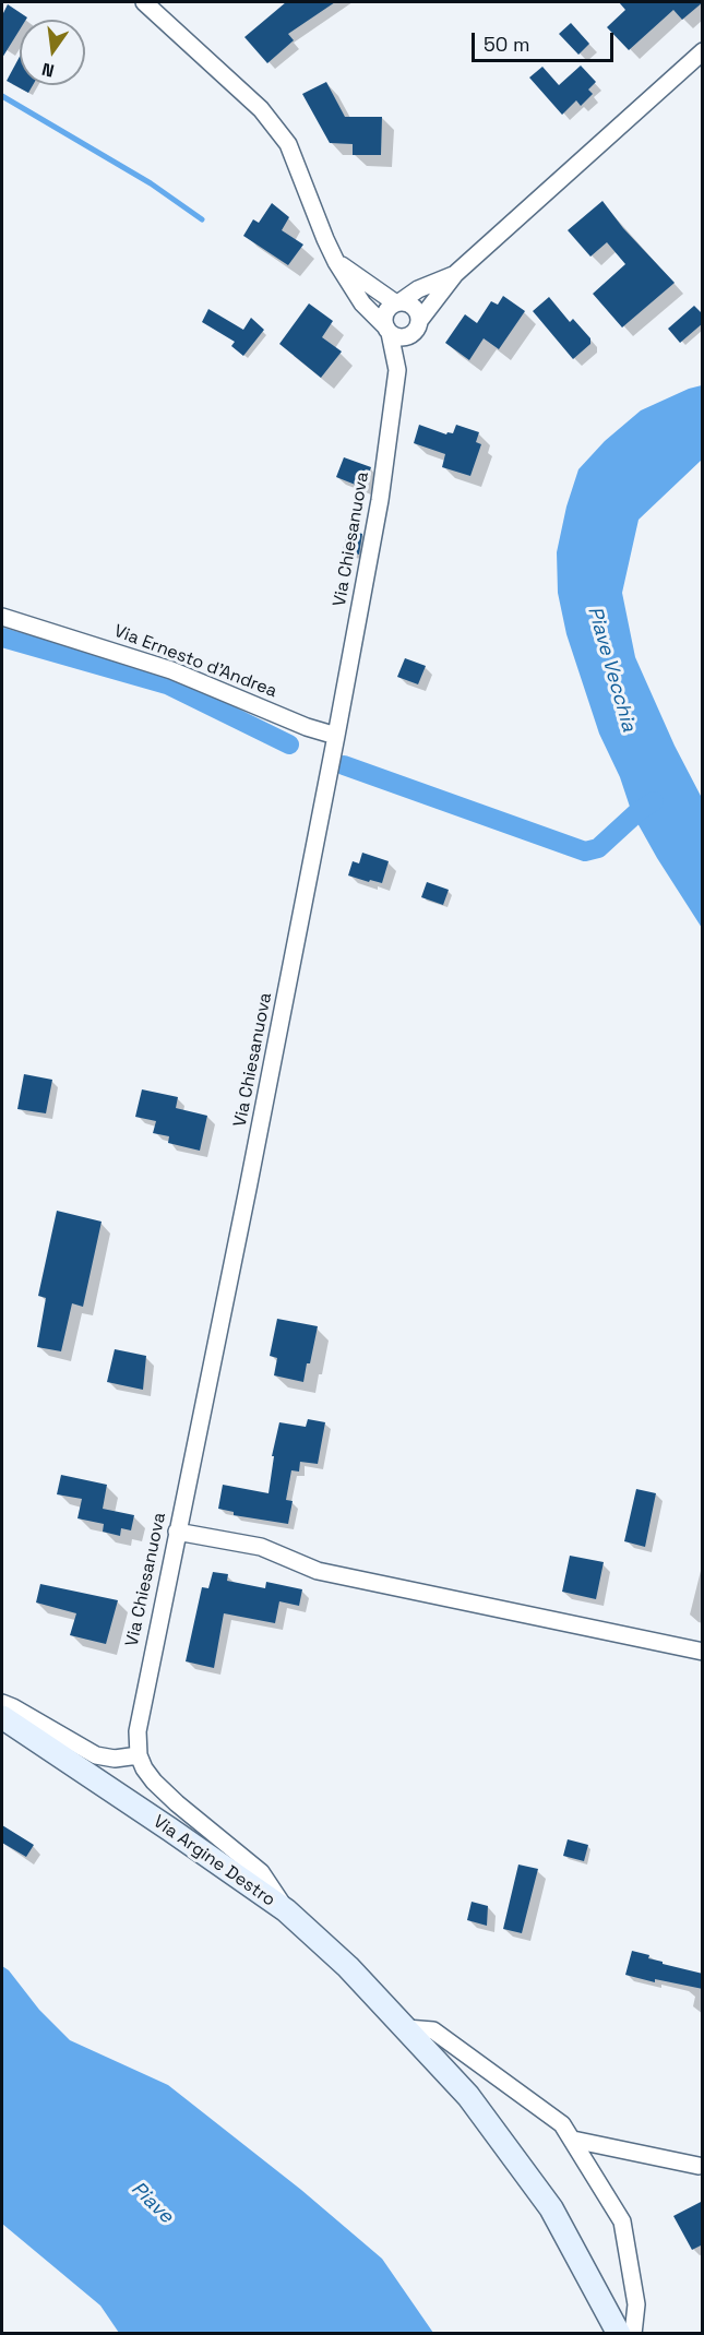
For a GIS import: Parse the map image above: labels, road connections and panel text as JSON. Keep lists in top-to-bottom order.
{
  "streets": {
    "street": ["Via Chiesanuova", "Via Ernesto d'Andrea", "Via Argine Destro"]
  },
  "crossings": [
    ["Via Chiesanuova", "Via Ernesto d'Andrea"]
  ],
  "water": ["Piave Vecchia", "Piave"],
  "scale_bar": "50 m",
  "north": "bottom"
}
